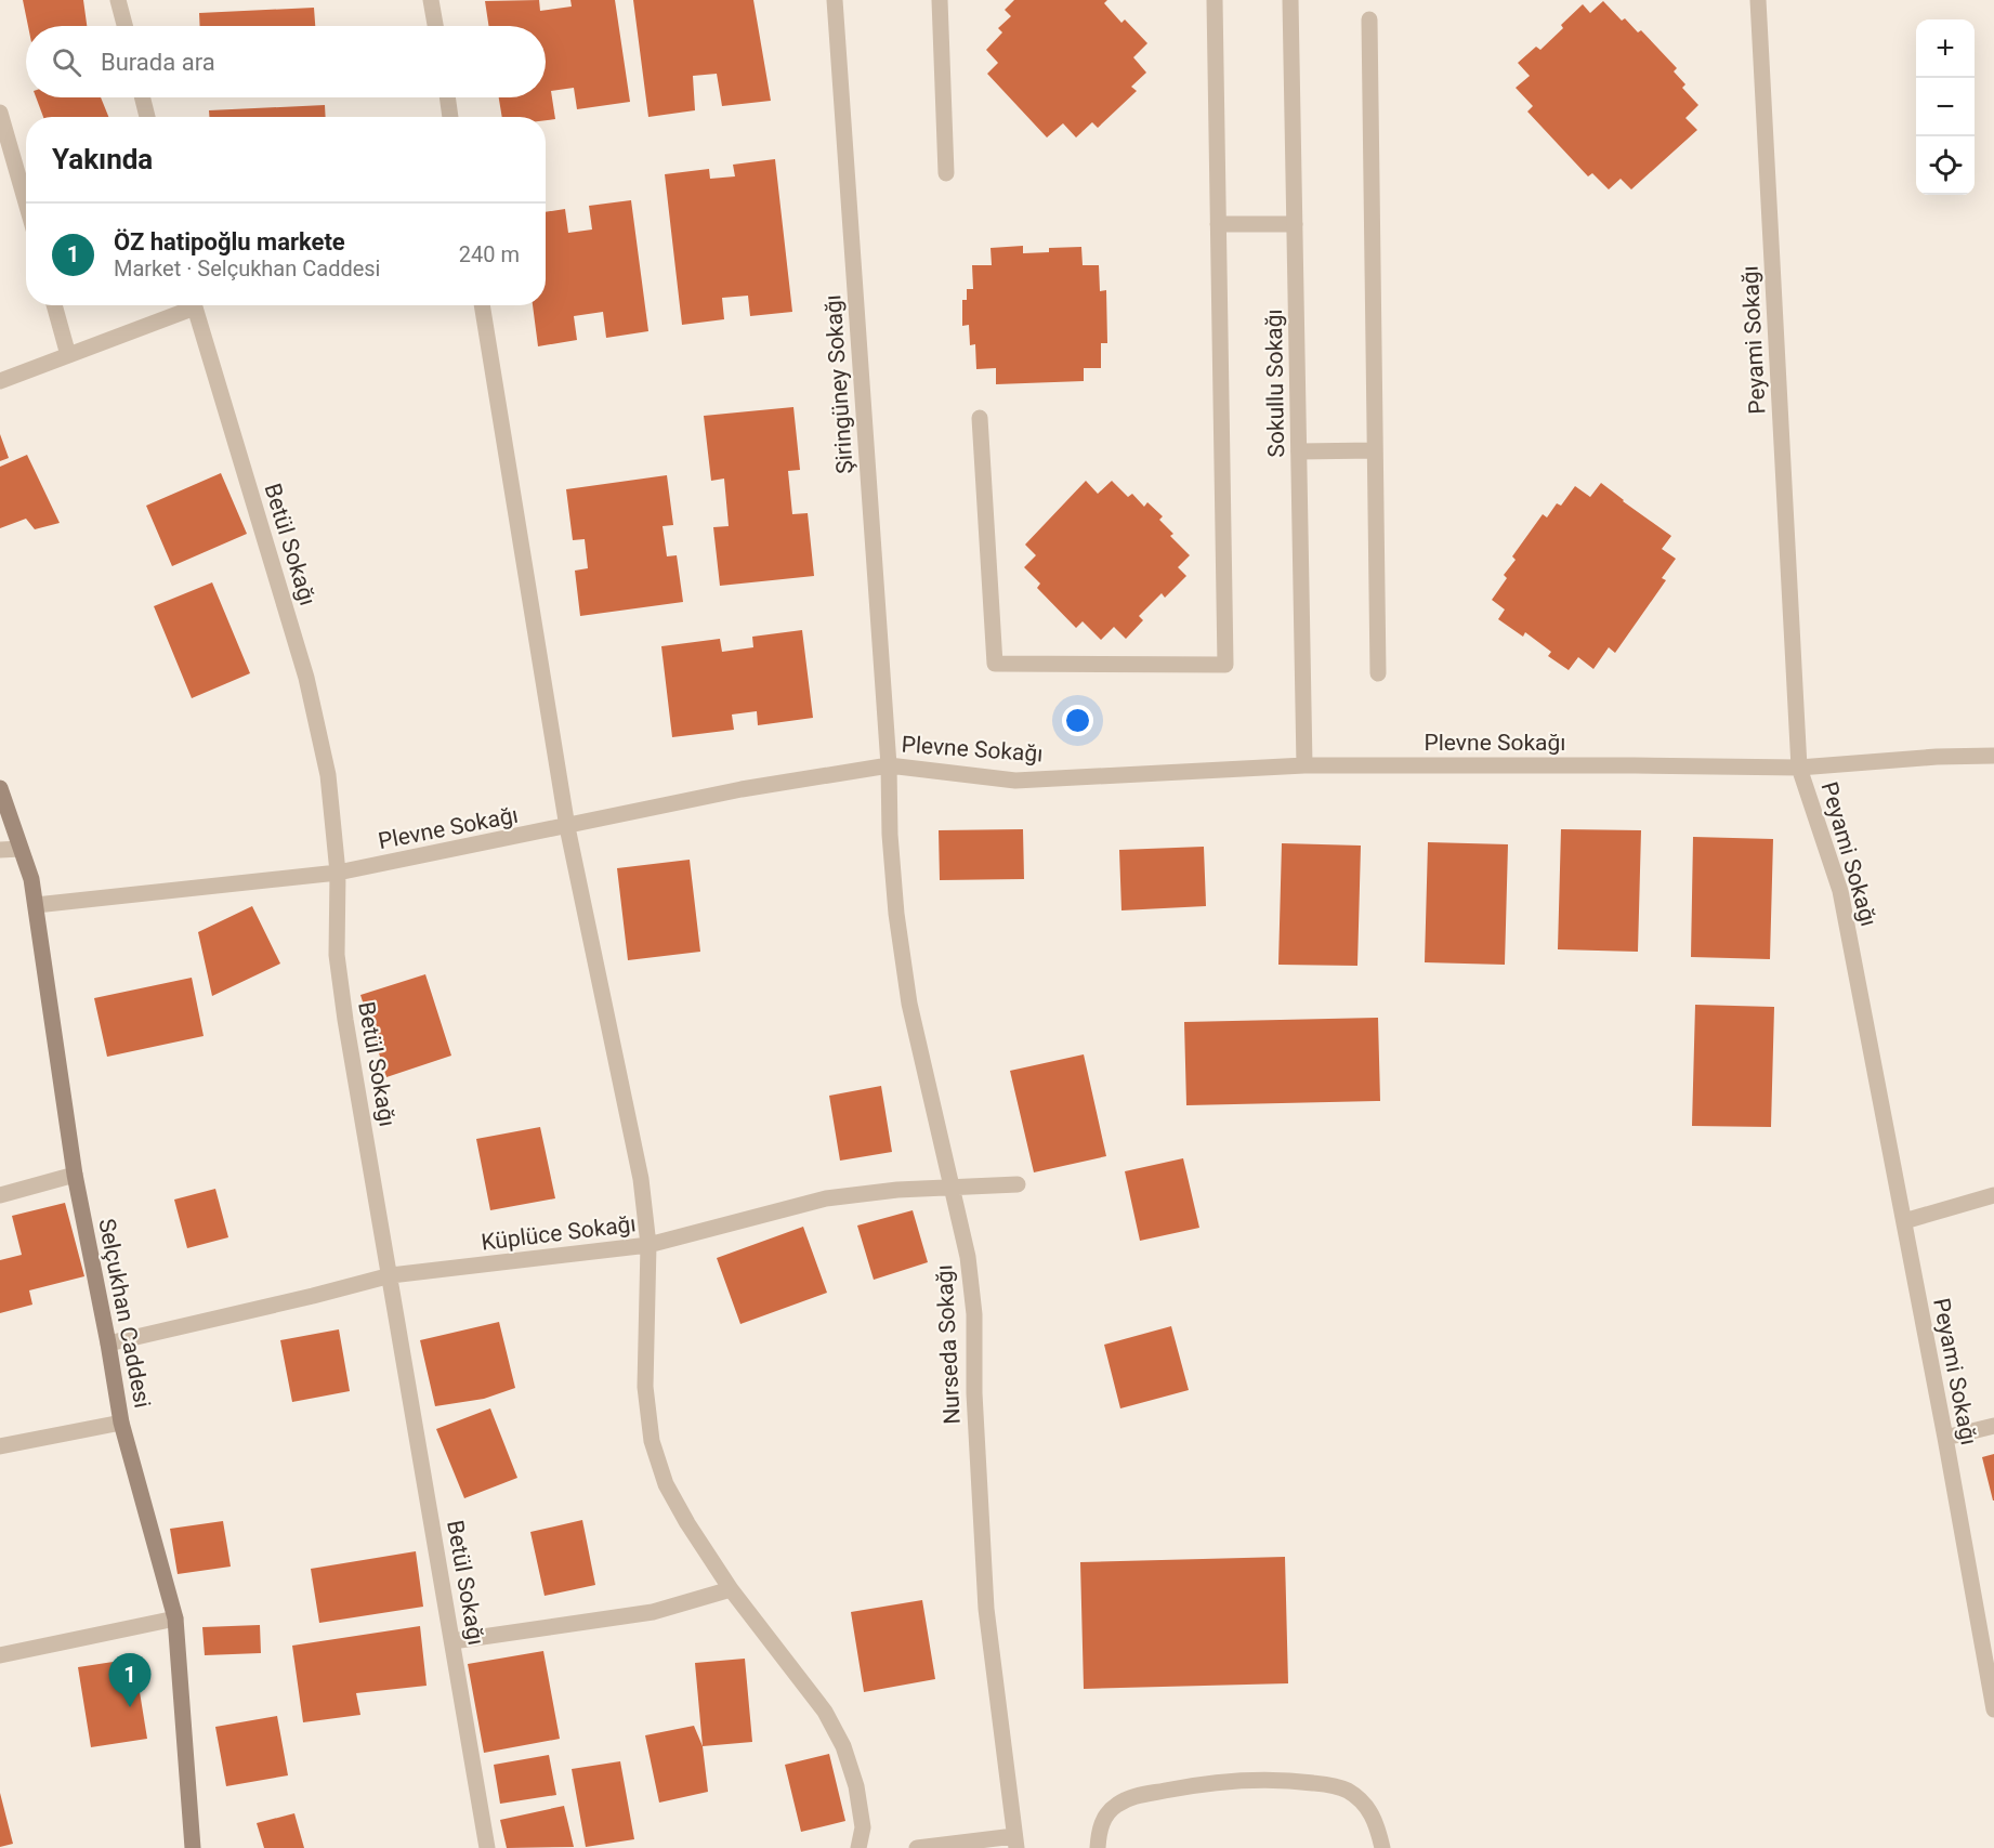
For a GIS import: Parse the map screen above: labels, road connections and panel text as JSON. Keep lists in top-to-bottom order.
{
  "streets": {
    "street": [
      "Peyami Sokağı",
      "Sokullu Sokağı",
      "Şiringüney Sokağı",
      "Betül Sokağı",
      "Plevne Sokağı",
      "Küplüce Sokağı",
      "Selçukhan Caddesi",
      "Nurseda Sokağı"
    ]
  },
  "crossings": [
    ["Peyami Sokağı", "Plevne Sokağı"],
    ["Sokullu Sokağı", "Plevne Sokağı"],
    ["Şiringüney Sokağı", "Plevne Sokağı"],
    ["Şiringüney Sokağı", "Nurseda Sokağı"],
    ["Betül Sokağı", "Plevne Sokağı"],
    ["Betül Sokağı", "Küplüce Sokağı"],
    ["Plevne Sokağı", "Selçukhan Caddesi"],
    ["Plevne Sokağı", "Nurseda Sokağı"],
    ["Küplüce Sokağı", "Selçukhan Caddesi"],
    ["Küplüce Sokağı", "Nurseda Sokağı"]
  ],
  "page": {
    "map_buttons": ["+", "−"],
    "search": "Burada ara",
    "heading": "Yakında",
    "list": [
      {
        "mark": "1",
        "name": "ÖZ hatipoğlu markete",
        "note": "Market · Selçukhan Caddesi",
        "value": "240 m"
      }
    ],
    "pins": "1"
  }
}
